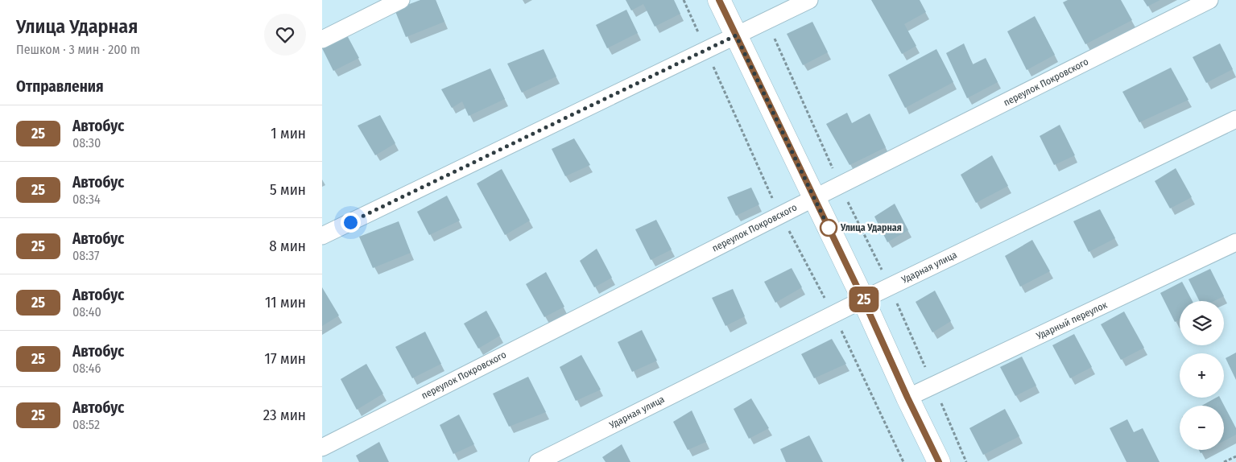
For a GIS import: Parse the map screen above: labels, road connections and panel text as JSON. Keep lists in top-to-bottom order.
{
  "streets": {
    "street": ["переулок Покровского", "Ударная улица", "Ударный переулок"]
  },
  "places": ["Улица Ударная"],
  "lines": ["bus line 25"],
  "page": {
    "heading": [
      ["Улица Ударная", "Пешком · 3 мин · 200 m"],
      "Отправления"
    ],
    "on_map": "25",
    "list": [
      {
        "mark": "25",
        "name": "Автобус",
        "note": "08:30",
        "value": "1 мин"
      },
      {
        "mark": "25",
        "name": "Автобус",
        "note": "08:34",
        "value": "5 мин"
      },
      {
        "mark": "25",
        "name": "Автобус",
        "note": "08:37",
        "value": "8 мин"
      },
      {
        "mark": "25",
        "name": "Автобус",
        "note": "08:40",
        "value": "11 мин"
      },
      {
        "mark": "25",
        "name": "Автобус",
        "note": "08:46",
        "value": "17 мин"
      },
      {
        "mark": "25",
        "name": "Автобус",
        "note": "08:52",
        "value": "23 мин"
      }
    ],
    "map_buttons": ["+", "−"]
  }
}
